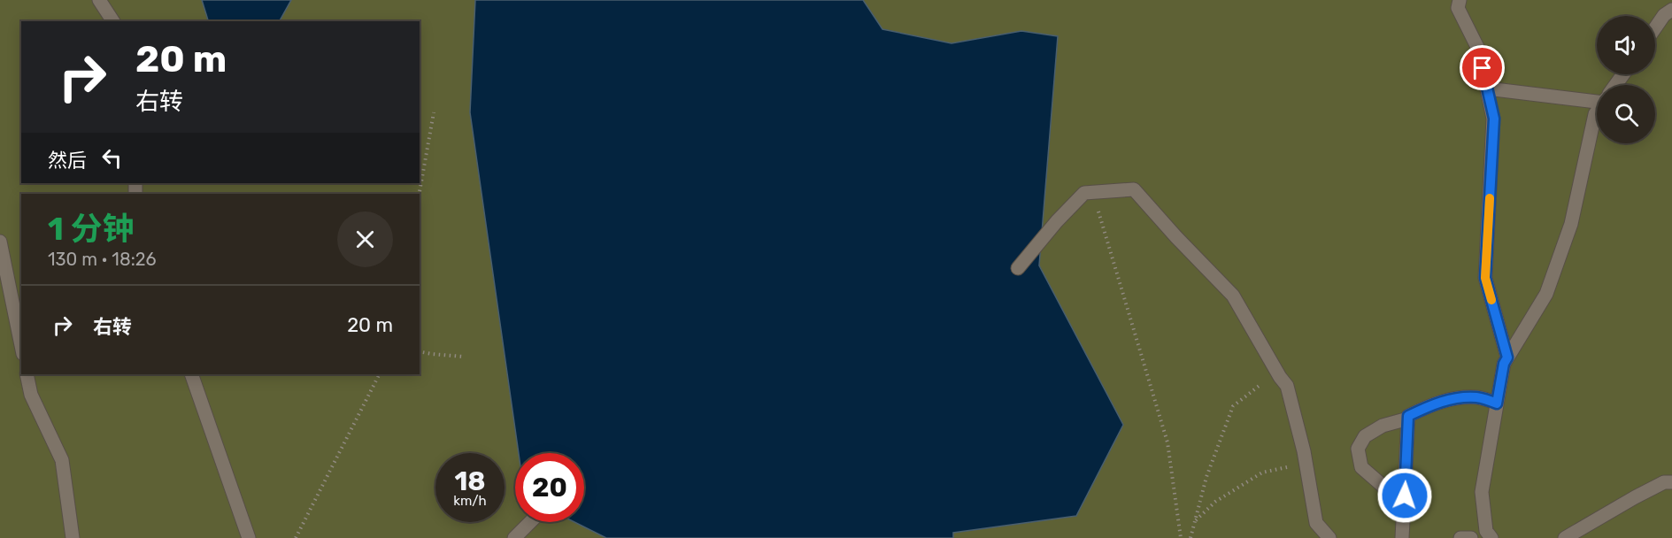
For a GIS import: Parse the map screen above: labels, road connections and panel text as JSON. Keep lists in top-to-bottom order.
{
  "page": {
    "turn": ["20 m", "右转"],
    "then": "然后",
    "heading": ["1 分钟", "130 m · 18:26"],
    "list": [
      {
        "name": "右转",
        "value": "20 m"
      }
    ],
    "speed": "18 km/h",
    "limit": "20"
  }
}
